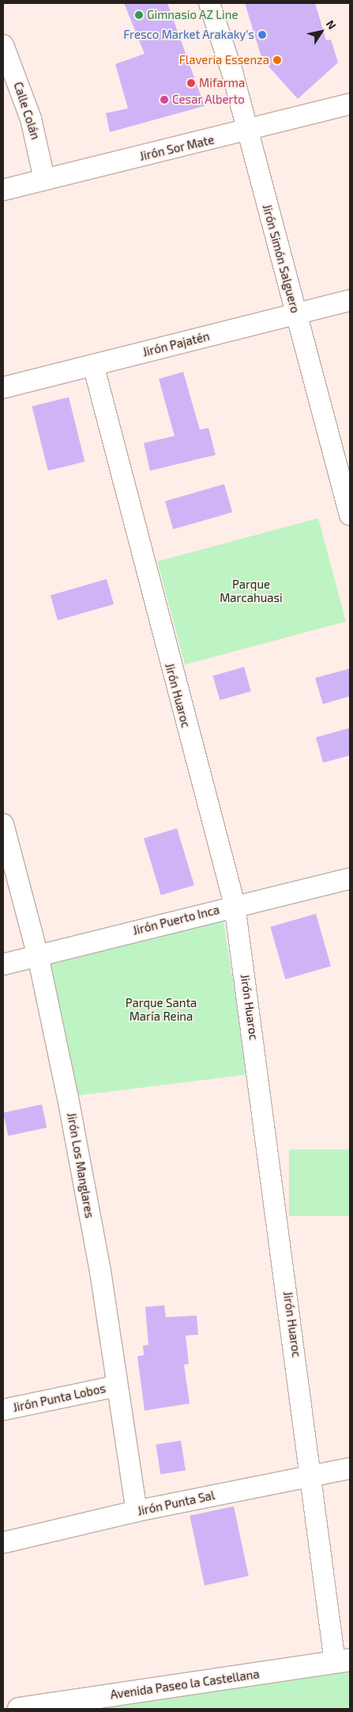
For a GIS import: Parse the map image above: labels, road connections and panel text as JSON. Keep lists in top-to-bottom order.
{
  "streets": {
    "main road": ["Avenida Paseo la Castellana"],
    "street": [
      "Calle Colán",
      "Jirón Sor Mate",
      "Jirón Simón Salguero",
      "Jirón Pajatén",
      "Jirón Huaroc",
      "Jirón Puerto Inca",
      "Jirón Los Manglares",
      "Jirón Punta Lobos",
      "Jirón Punta Sal"
    ]
  },
  "crossings": [
    ["Calle Colán", "Jirón Sor Mate"],
    ["Jirón Sor Mate", "Jirón Simón Salguero"],
    ["Jirón Simón Salguero", "Jirón Pajatén"],
    ["Jirón Pajatén", "Jirón Huaroc"],
    ["Jirón Huaroc", "Jirón Puerto Inca"],
    ["Jirón Huaroc", "Jirón Punta Sal"],
    ["Jirón Huaroc", "Avenida Paseo la Castellana"],
    ["Jirón Puerto Inca", "Jirón Los Manglares"],
    ["Jirón Los Manglares", "Jirón Punta Lobos"],
    ["Jirón Los Manglares", "Jirón Punta Sal"]
  ],
  "parks": ["Parque Marcahuasi", "Parque Santa María Reina"],
  "places": [
    "Gimnasio AZ Line",
    "Fresco Market Arakaky's",
    "Flaveria Essenza",
    "Mifarma",
    "Cesar Alberto"
  ],
  "north": "top right"
}
